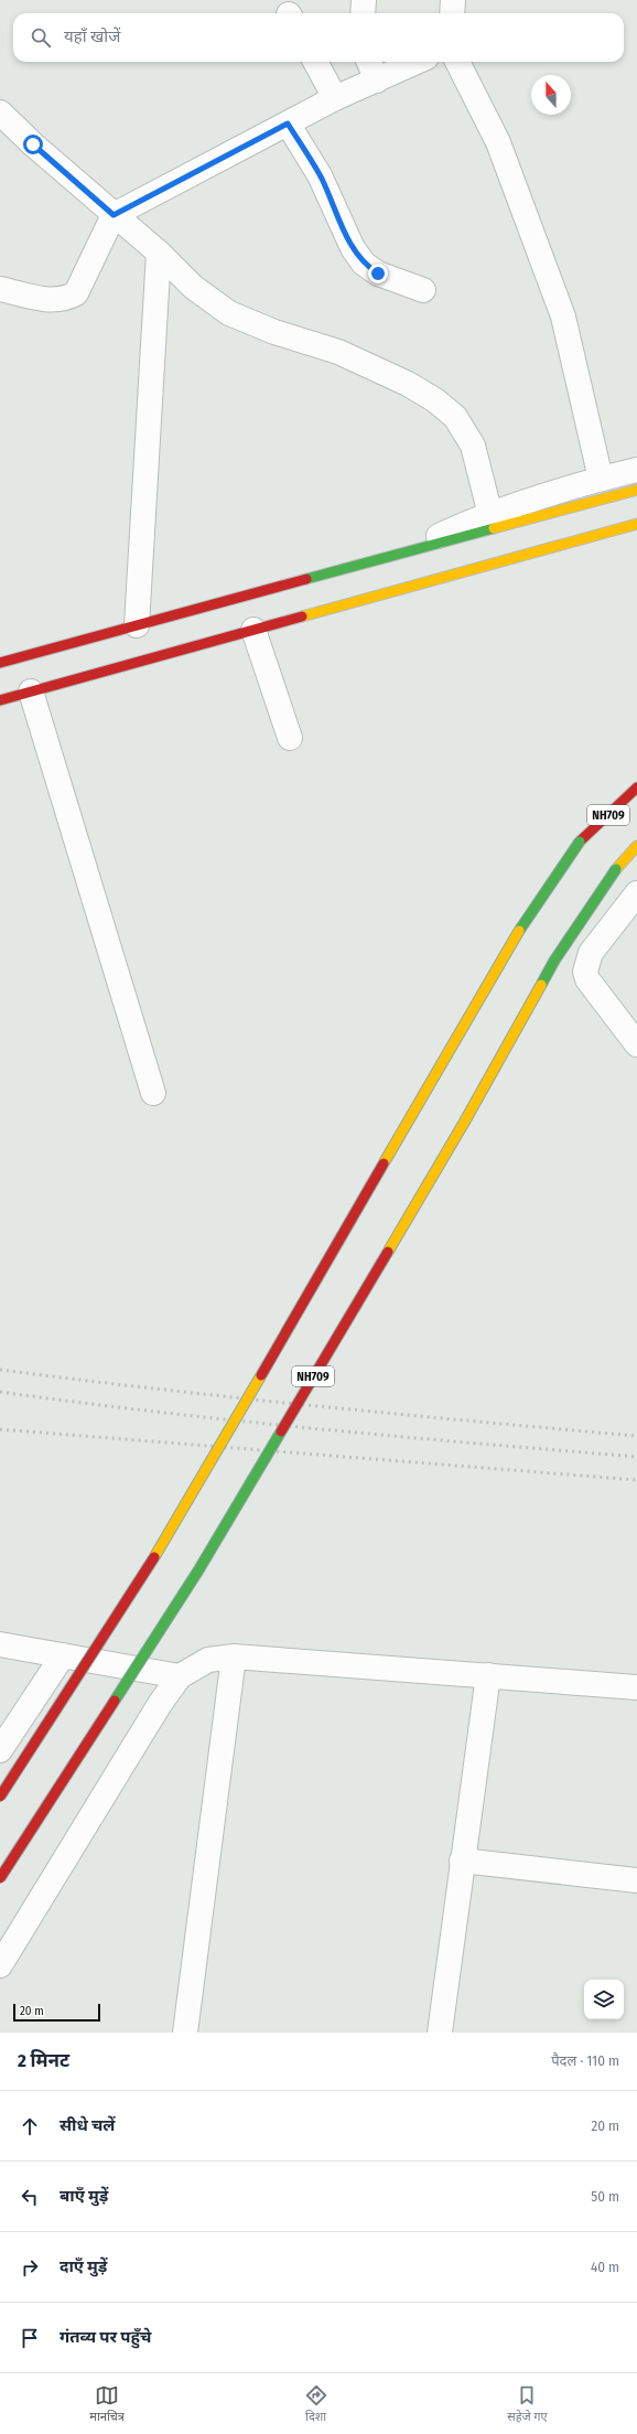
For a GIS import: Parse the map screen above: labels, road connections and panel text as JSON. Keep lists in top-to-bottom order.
{
  "streets": {
    "main road": ["NH709"]
  },
  "scale_bar": "20 m",
  "north": "top",
  "page": {
    "search": "यहाँ खोजें",
    "scale": "20 m",
    "heading": ["2 मिनट", "पैदल · 110 m"],
    "list": [
      ["सीधे चलें", "20 m"],
      ["बाएँ मुड़ें", "50 m"],
      ["दाएँ मुड़ें", "40 m"],
      "गंतव्य पर पहुँचे"
    ],
    "nav": ["मानचित्र", "दिशा", "सहेजे गए"]
  }
}
